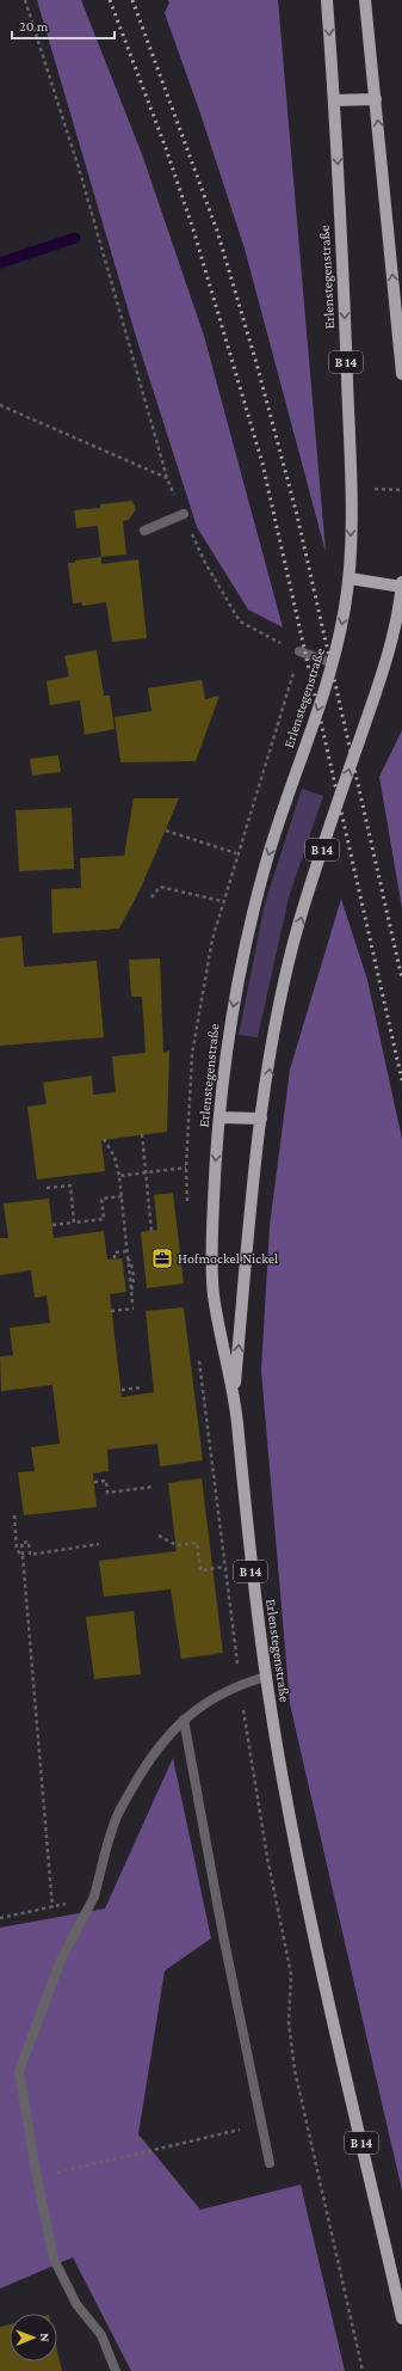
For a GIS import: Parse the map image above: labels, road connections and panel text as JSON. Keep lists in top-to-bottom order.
{
  "streets": {
    "main road": ["Erlenstegenstraße", "B 14"]
  },
  "places": {
    "office": ["Hofmockel Nickel"]
  },
  "scale_bar": "20 m",
  "north": "right"
}
